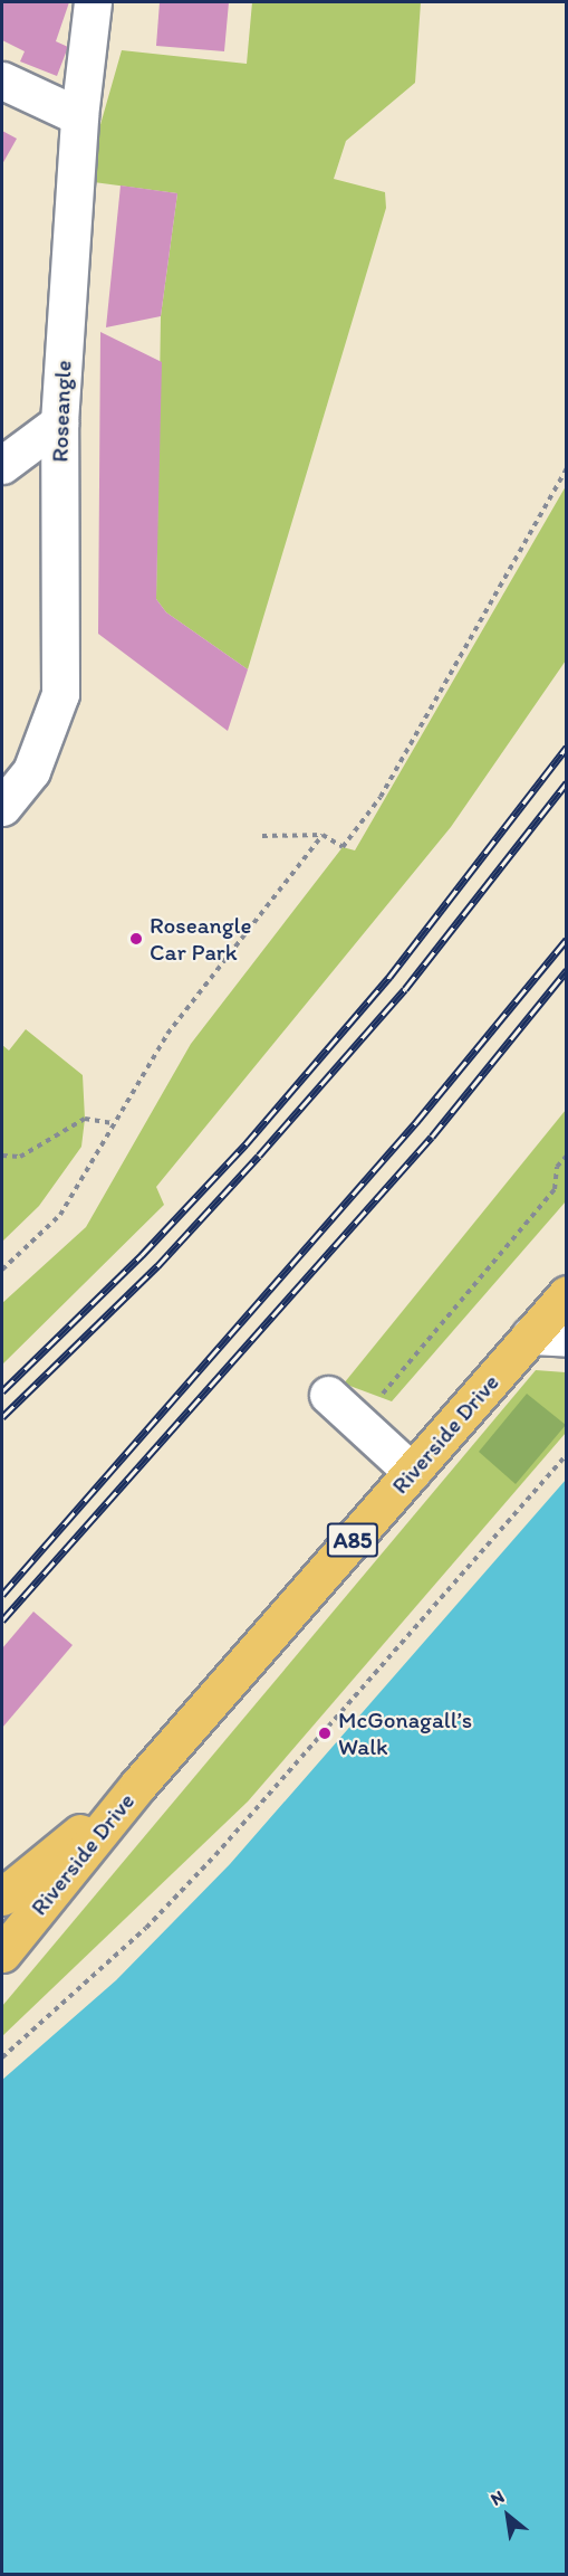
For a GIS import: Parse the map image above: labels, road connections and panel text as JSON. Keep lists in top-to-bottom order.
{
  "streets": {
    "main road": ["Riverside Drive", "A85"],
    "street": ["Roseangle"]
  },
  "places": ["Roseangle Car Park", "McGonagall’s Walk"],
  "north": "top left"
}
